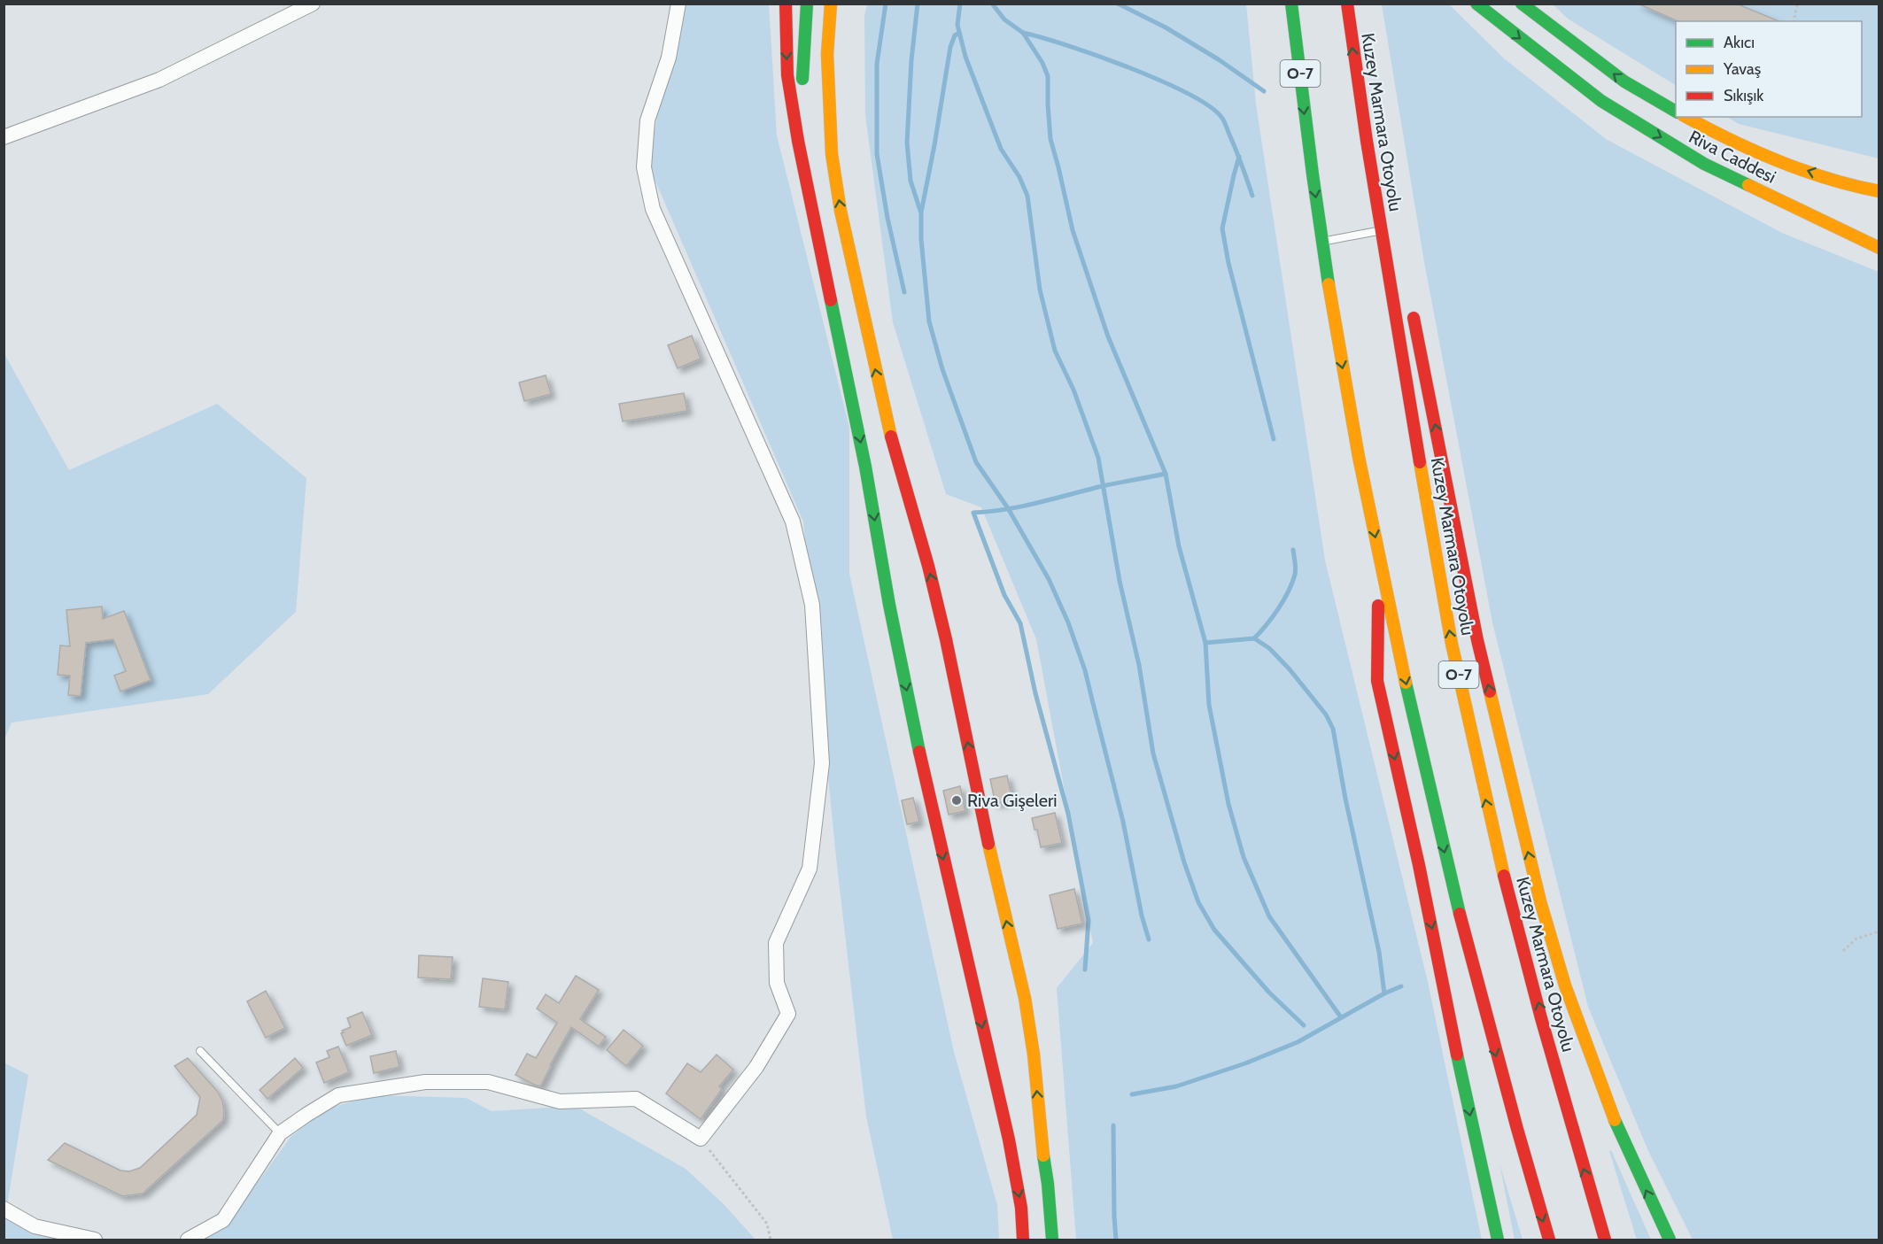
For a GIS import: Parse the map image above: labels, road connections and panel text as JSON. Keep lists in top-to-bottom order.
{
  "streets": {
    "main road": ["O-7", "Kuzey Marmara Otoyolu", "Riva Caddesi"]
  },
  "places": ["Riva Gişeleri"],
  "legend": ["Akıcı", "Yavaş", "Sıkışık"]
}
